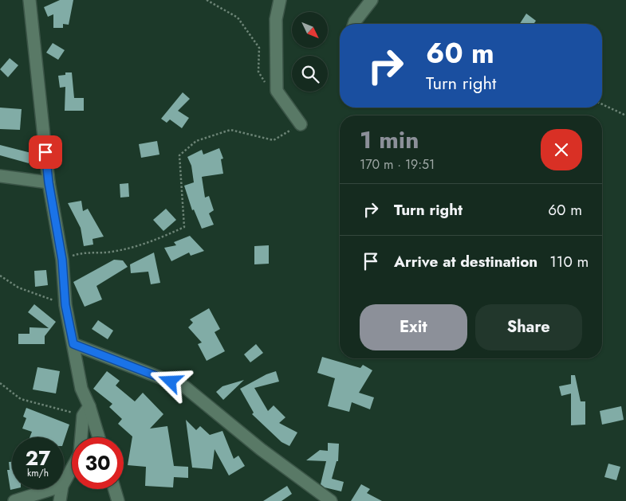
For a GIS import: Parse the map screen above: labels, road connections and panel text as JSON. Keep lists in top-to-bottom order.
{
  "north": "bottom right",
  "page": {
    "turn": ["60 m", "Turn right"],
    "heading": ["1 min", "170 m · 19:51"],
    "list": [
      {
        "name": "Turn right",
        "value": "60 m"
      },
      {
        "name": "Arrive at destination",
        "value": "110 m"
      }
    ],
    "buttons": ["Exit", "Share"],
    "speed": "27 km/h",
    "limit": "30"
  }
}
